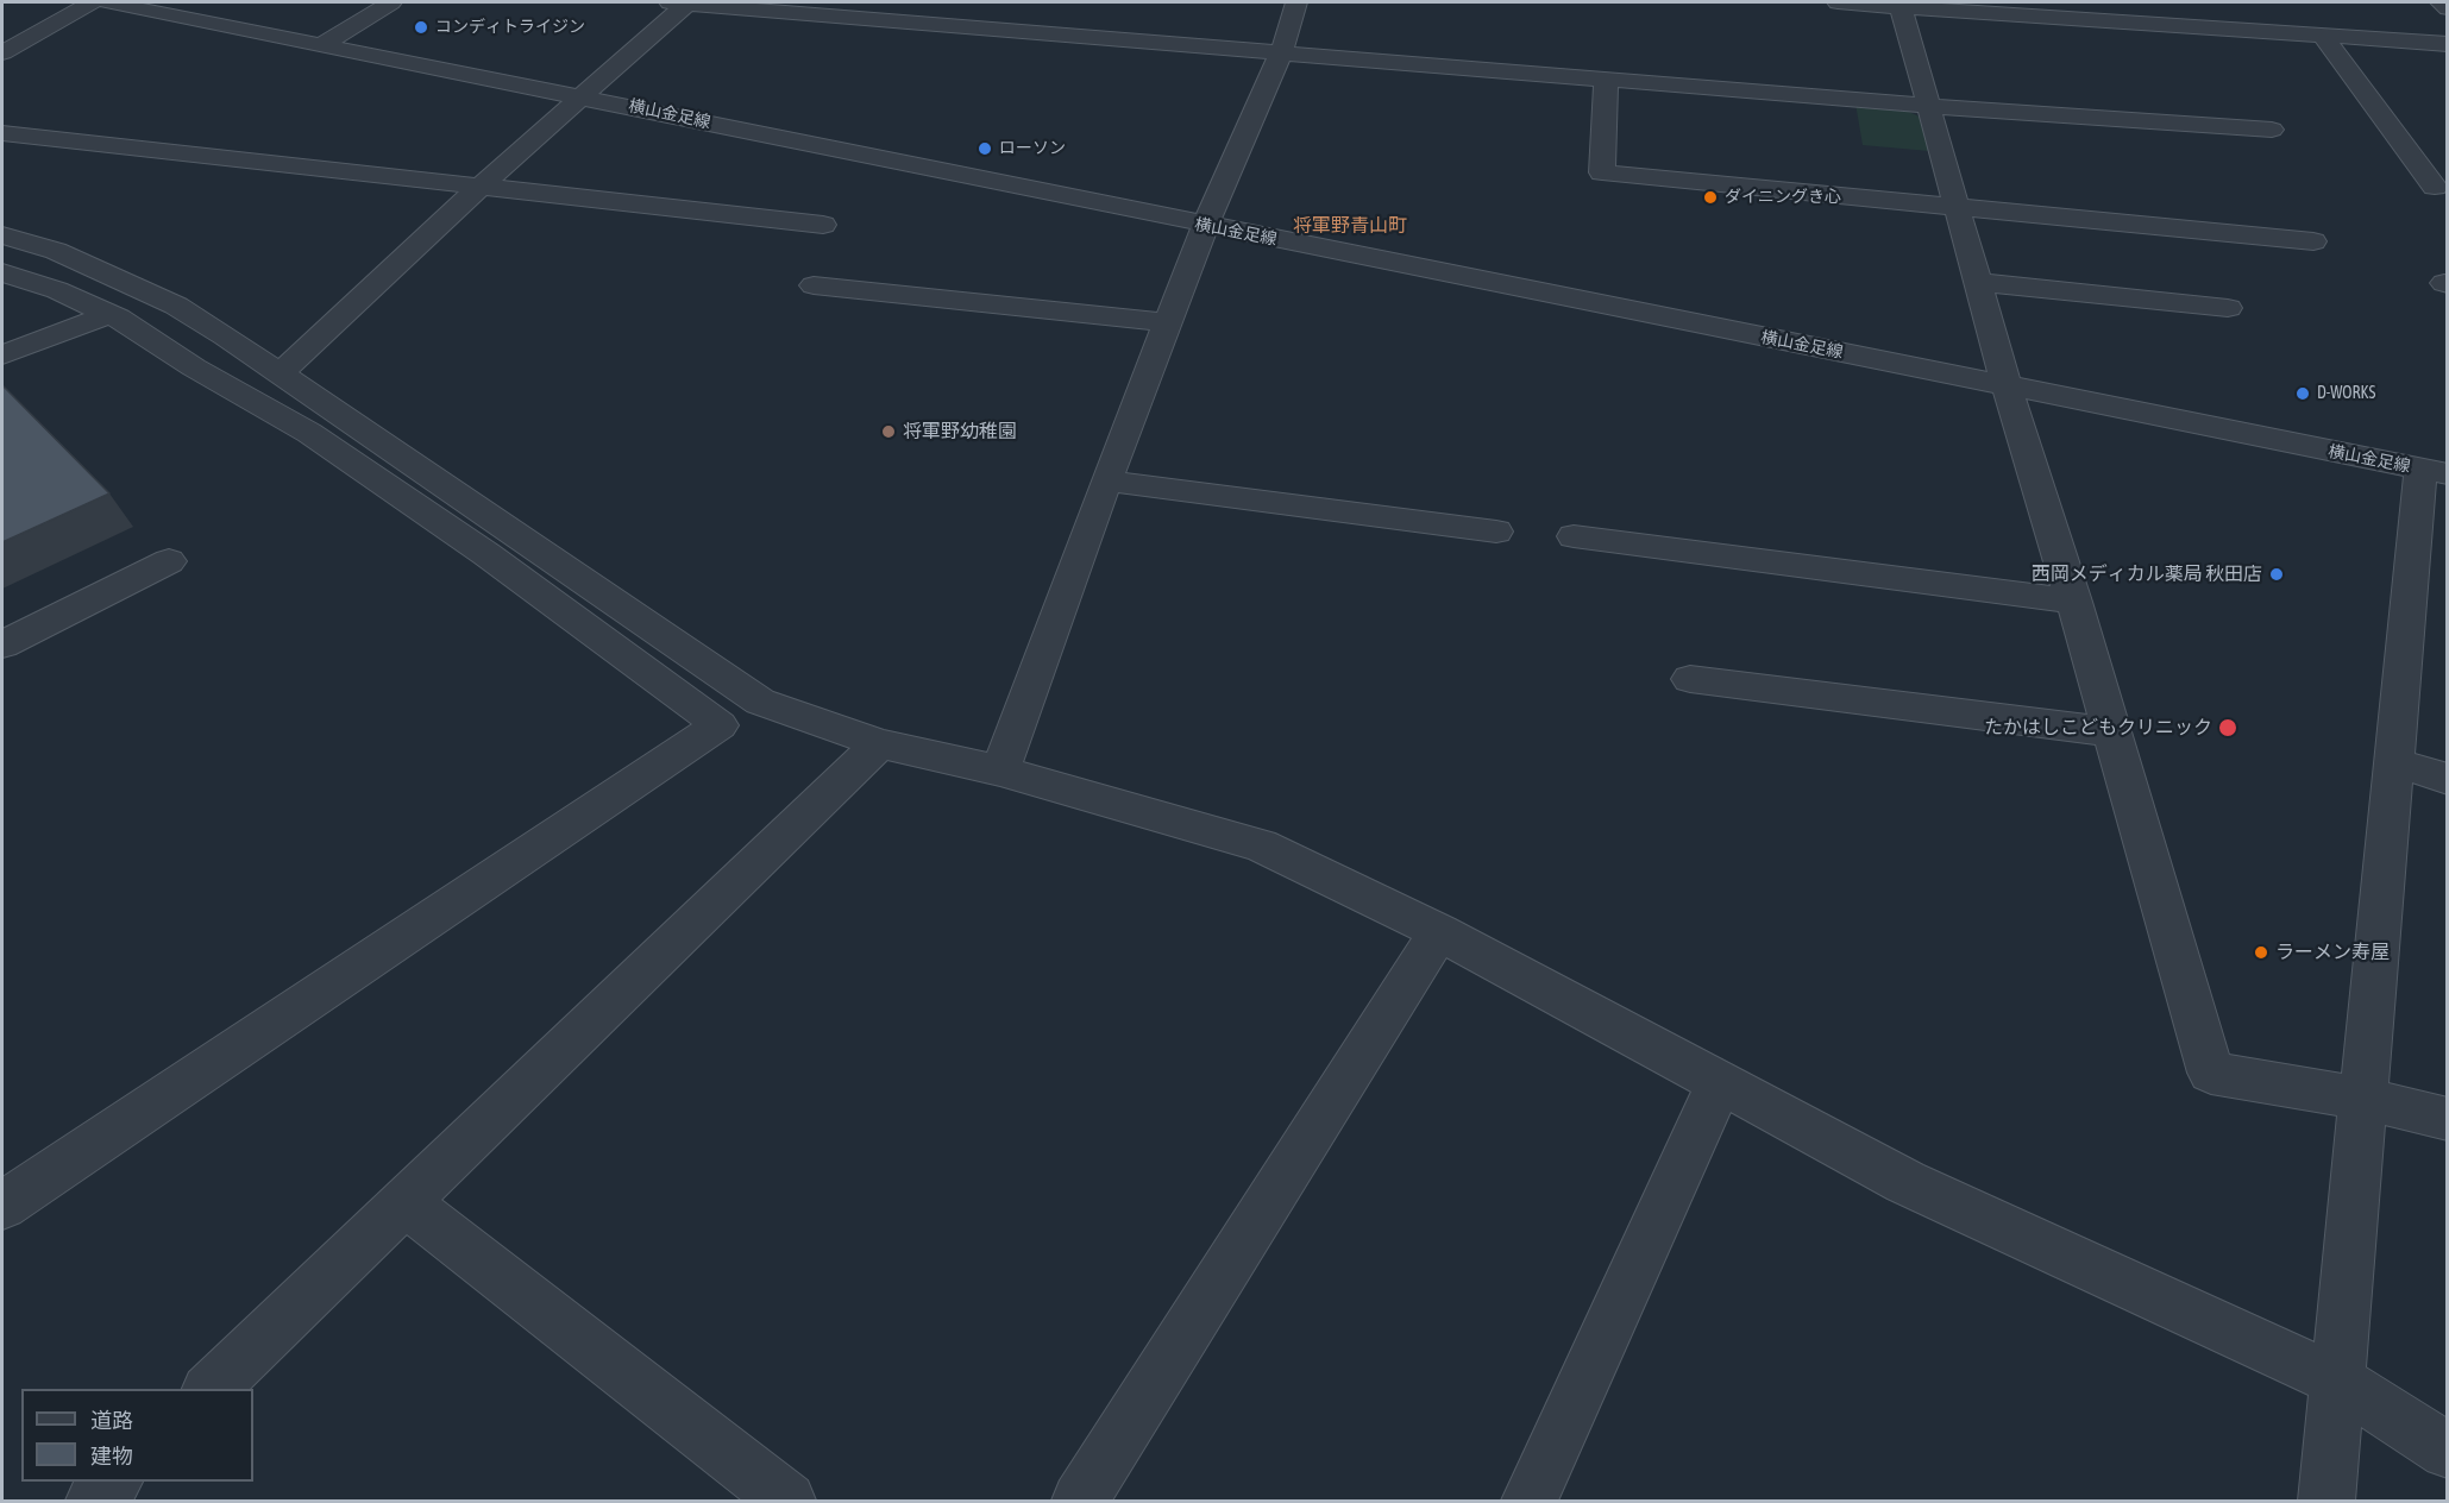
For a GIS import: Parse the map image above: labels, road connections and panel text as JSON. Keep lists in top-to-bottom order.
{
  "streets": {
    "street": ["横山金足線"]
  },
  "districts": ["将軍野青山町"],
  "places": [
    "コンディトライジン",
    "ローソン",
    "ダイニングき心",
    "D-WORKS",
    "将軍野幼稚園",
    "西岡メディカル薬局 秋田店",
    "たかはしこどもクリニック",
    "ラーメン寿屋"
  ],
  "legend": ["道路", "建物"]
}
